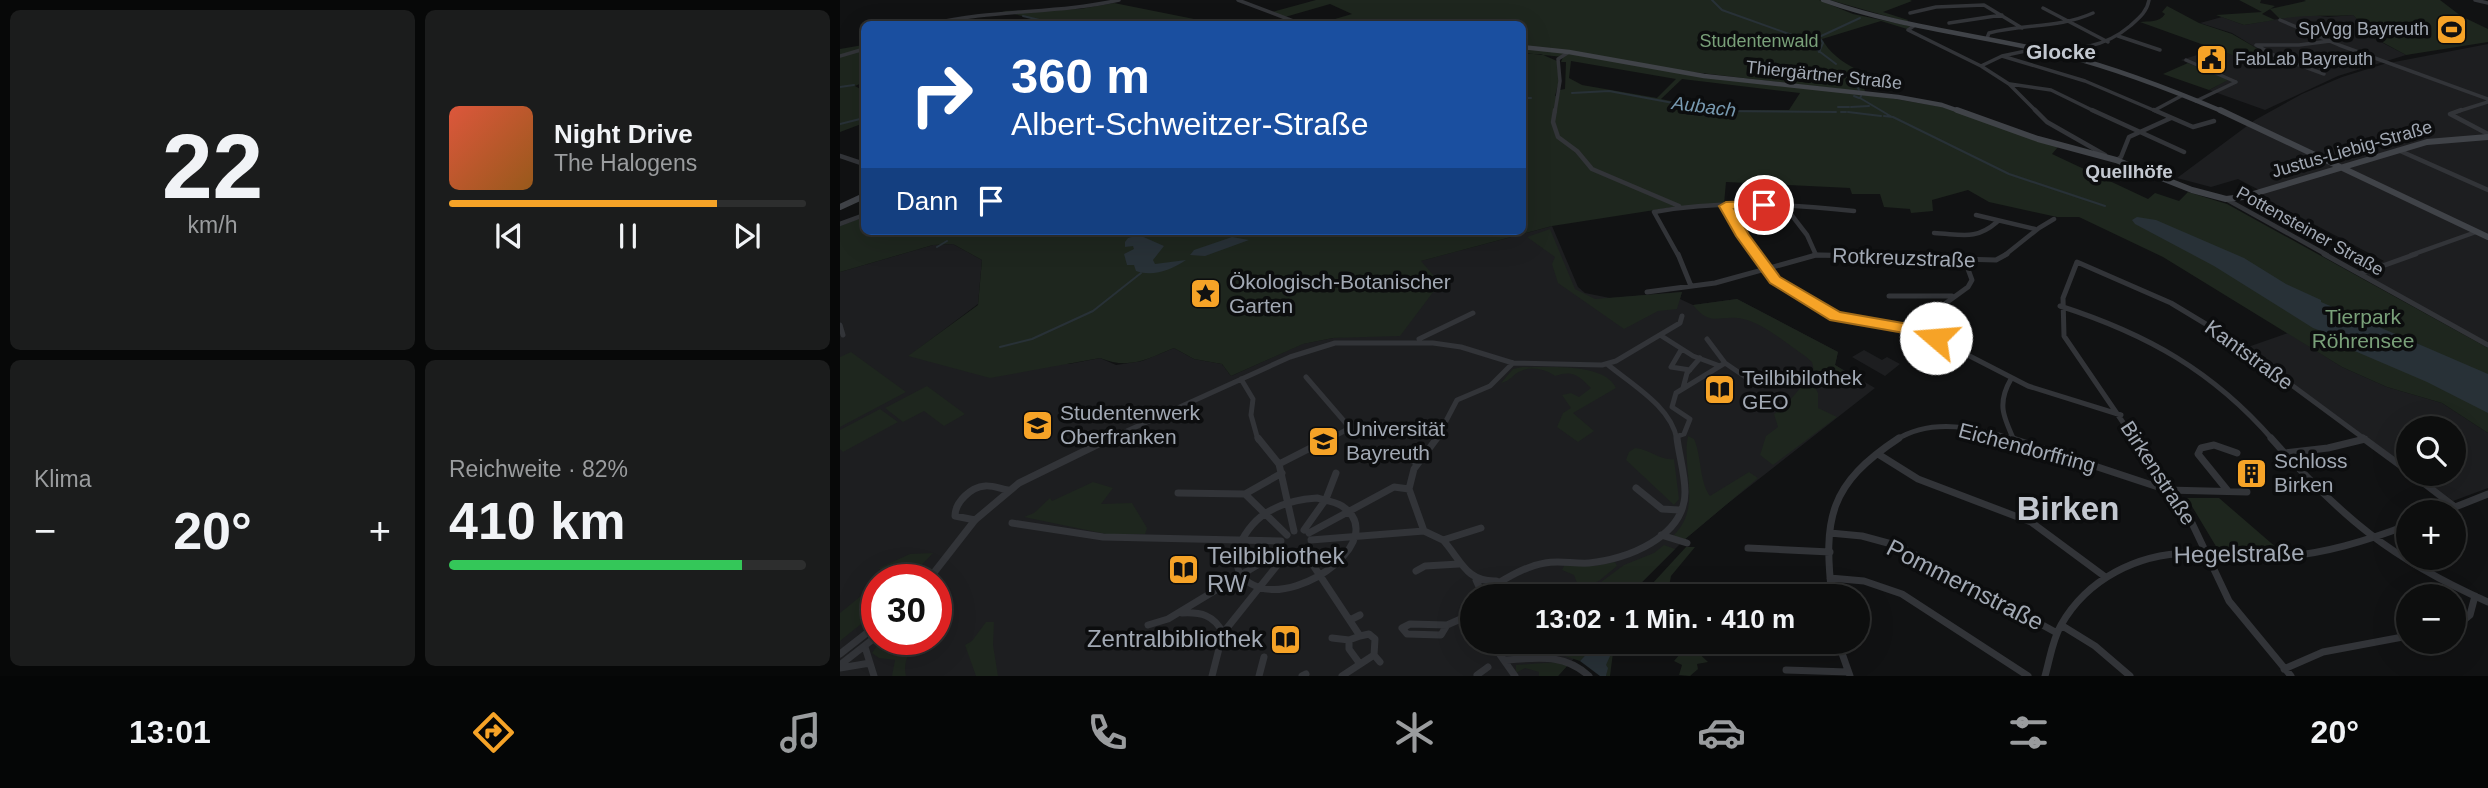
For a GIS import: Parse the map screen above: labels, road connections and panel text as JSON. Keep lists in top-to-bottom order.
{
  "streets": {
    "main road": ["Thiergärtner Straße", "Justus-Liebig-Straße", "Pottensteiner Straße"],
    "street": [
      "Rotkreuzstraße",
      "Kantstraße",
      "Eichendorffring",
      "Birkenstraße",
      "Hegelstraße",
      "Pommernstraße"
    ]
  },
  "crossings": [
    ["Thiergärtner Straße", "Pottensteiner Straße"],
    ["Justus-Liebig-Straße", "Pottensteiner Straße"],
    ["Kantstraße", "Birkenstraße"],
    ["Eichendorffring", "Birkenstraße"],
    ["Eichendorffring", "Pommernstraße"],
    ["Birkenstraße", "Hegelstraße"],
    ["Hegelstraße", "Pommernstraße"]
  ],
  "districts": ["Glocke", "Quellhöfe", "Birken"],
  "water": ["Aubach"],
  "parks": ["Studentenwald", "Tierpark Röhrensee"],
  "places": {
    "sports": ["SpVgg Bayreuth"],
    "public building": ["FabLab Bayreuth"],
    "place": ["Ökologisch-Botanischer Garten"],
    "library": ["Teilbibilothek GEO", "Teilbibliothek RW", "Zentralbibliothek"],
    "school or university": ["Studentenwerk Oberfranken", "Universität Bayreuth"],
    "building": ["Schloss Birken"]
  },
  "page": {
    "tile": [
      ["22", "km/h"],
      "Klima",
      ["Reichweite · 82%", "410 km"]
    ],
    "turn": ["360 m", "Albert-Schweitzer-Straße"],
    "song": ["Night Drive", "The Halogens"],
    "then": "Dann",
    "map_buttons": ["+", "−"],
    "heat": ["−", "20°", "+"],
    "limit": "30",
    "trip": "13:02 · 1 Min. · 410 m",
    "tabs": ["13:01", "20°"]
  }
}
